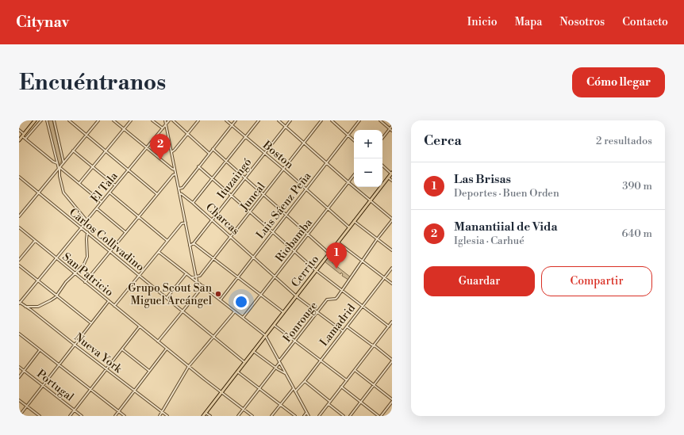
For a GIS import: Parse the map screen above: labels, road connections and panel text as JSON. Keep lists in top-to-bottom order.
{
  "streets": {
    "main road": ["Cerrito"],
    "street": [
      "Boston",
      "Ituzaingó",
      "El Tala",
      "Juncal",
      "Luis Sáenz Peña",
      "Charcas",
      "Carlos Collivadino",
      "Riobamba",
      "San Patricio",
      "Fonrouge",
      "Lamadrid",
      "Nueva York",
      "Portugal"
    ]
  },
  "crossings": [
    ["Boston", "Ituzaingó"],
    ["Boston", "Juncal"],
    ["Boston", "Luis Sáenz Peña"],
    ["Boston", "Riobamba"],
    ["Boston", "Cerrito"],
    ["Ituzaingó", "Charcas"],
    ["El Tala", "Carlos Collivadino"],
    ["El Tala", "San Patricio"],
    ["El Tala", "Nueva York"],
    ["Juncal", "Charcas"],
    ["Luis Sáenz Peña", "Charcas"],
    ["Charcas", "Riobamba"],
    ["Charcas", "Cerrito"],
    ["Charcas", "Fonrouge"],
    ["Charcas", "Lamadrid"],
    ["Carlos Collivadino", "Cerrito"],
    ["Cerrito", "San Patricio"]
  ],
  "places": ["Grupo Scout San Miguel Arcángel"],
  "page": {
    "header": "Citynav",
    "nav": [
      "Inicio",
      "Mapa",
      "Nosotros",
      "Contacto"
    ],
    "buttons": [
      "Cómo llegar",
      ["Guardar", "Compartir"]
    ],
    "title": "Encuéntranos",
    "heading": ["Cerca", "2 resultados"],
    "map_buttons": ["+", "−"],
    "pins": ["2", "1"],
    "list": [
      {
        "mark": "1",
        "name": "Las Brisas",
        "note": "Deportes · Buen Orden",
        "value": "390 m"
      },
      {
        "mark": "2",
        "name": "Manantiial de Vida",
        "note": "Iglesia · Carhué",
        "value": "640 m"
      }
    ]
  }
}
